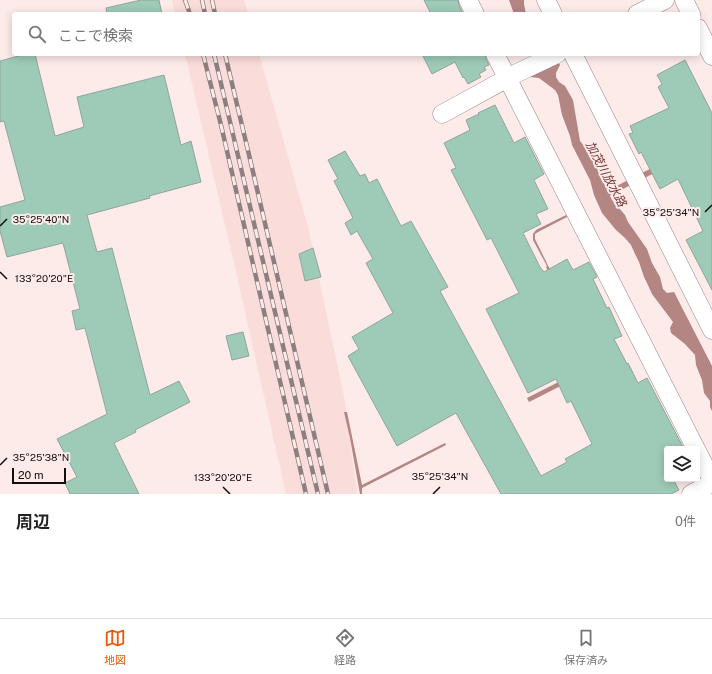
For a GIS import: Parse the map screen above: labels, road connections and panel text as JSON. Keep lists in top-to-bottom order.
{
  "water": ["加茂川放水路"],
  "scale_bar": "20 m",
  "page": {
    "search": "ここで検索",
    "scale": "20 m",
    "heading": ["周辺", "0件"],
    "nav": ["地図", "経路", "保存済み"]
  },
  "coordinates": [
    "35°25'34\"N",
    "35°25'40\"N",
    "133°20'20\"E",
    "35°25'38\"N"
  ]
}
